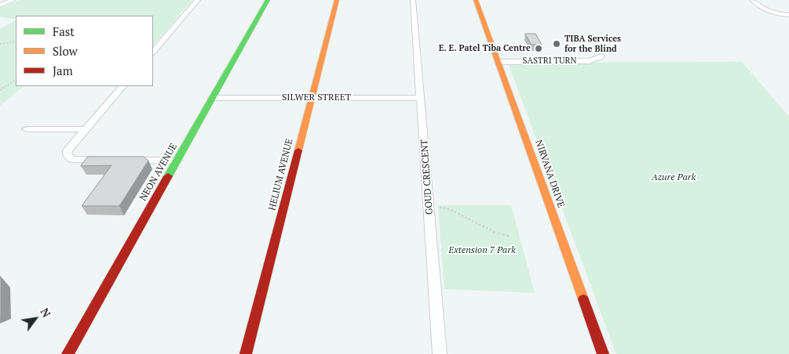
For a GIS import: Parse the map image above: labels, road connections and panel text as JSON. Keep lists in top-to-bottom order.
{
  "streets": {
    "street": [
      "SASTRI TURN",
      "SILWER STREET",
      "NEON AVENUE",
      "NIRVANA DRIVE",
      "HELIUM AVENUE",
      "GOUD CRESCENT"
    ]
  },
  "crossings": [
    ["SASTRI TURN", "NIRVANA DRIVE"],
    ["SILWER STREET", "NEON AVENUE"],
    ["SILWER STREET", "HELIUM AVENUE"],
    ["SILWER STREET", "GOUD CRESCENT"]
  ],
  "parks": ["Azure Park", "Extension 7 Park"],
  "places": ["TIBA Services for the Blind", "E. E. Patel Tiba Centre"],
  "legend": ["Fast", "Slow", "Jam"],
  "north": "top right"
}
